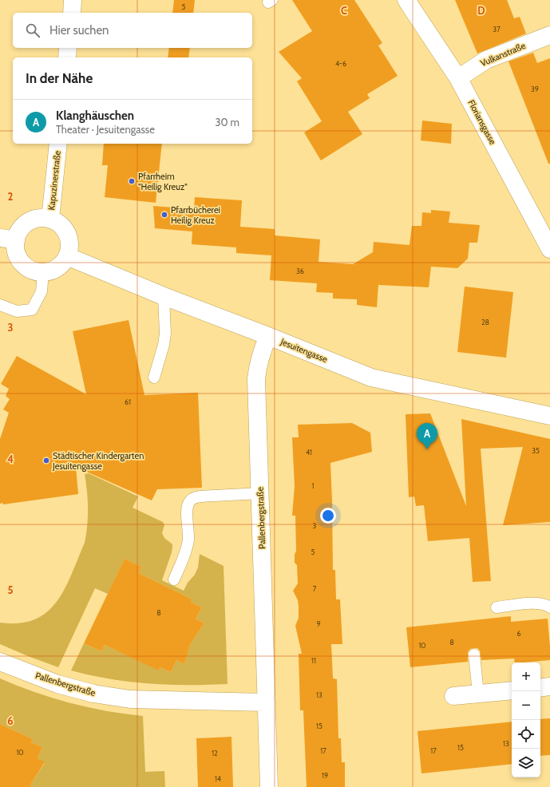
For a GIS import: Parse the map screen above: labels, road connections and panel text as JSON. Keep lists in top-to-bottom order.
{
  "streets": {
    "street": [
      "Vulkanstraße",
      "Floriansgasse",
      "Kapuzinerstraße",
      "Jesuitengasse",
      "Pallenbergstraße"
    ]
  },
  "crossings": [
    ["Vulkanstraße", "Floriansgasse"],
    ["Kapuzinerstraße", "Jesuitengasse"],
    ["Jesuitengasse", "Pallenbergstraße"]
  ],
  "places": ["Pfarrheim \"Heilig Kreuz\"", "Pfarrbücherei Heilig Kreuz", "Städtischer Kindergarten Jesuitengasse"],
  "house_numbers": [
    "5",
    "37",
    "4-6",
    "39",
    "36",
    "28",
    "61",
    "35",
    "41",
    "1",
    "3",
    "5",
    "7",
    "8",
    "9",
    "6",
    "8",
    "10",
    "11",
    "13",
    "15",
    "13",
    "15",
    "17",
    "17",
    "10",
    "12",
    "19",
    "14"
  ],
  "page": {
    "search": "Hier suchen",
    "heading": "In der Nähe",
    "list": [
      {
        "mark": "A",
        "name": "Klanghäuschen",
        "note": "Theater · Jesuitengasse",
        "value": "30 m"
      }
    ],
    "pins": "A",
    "map_buttons": ["+", "−"]
  },
  "grid": {
    "columns": ["C", "D"],
    "rows": [
      "2",
      "3",
      "4",
      "5",
      "6"
    ]
  }
}
